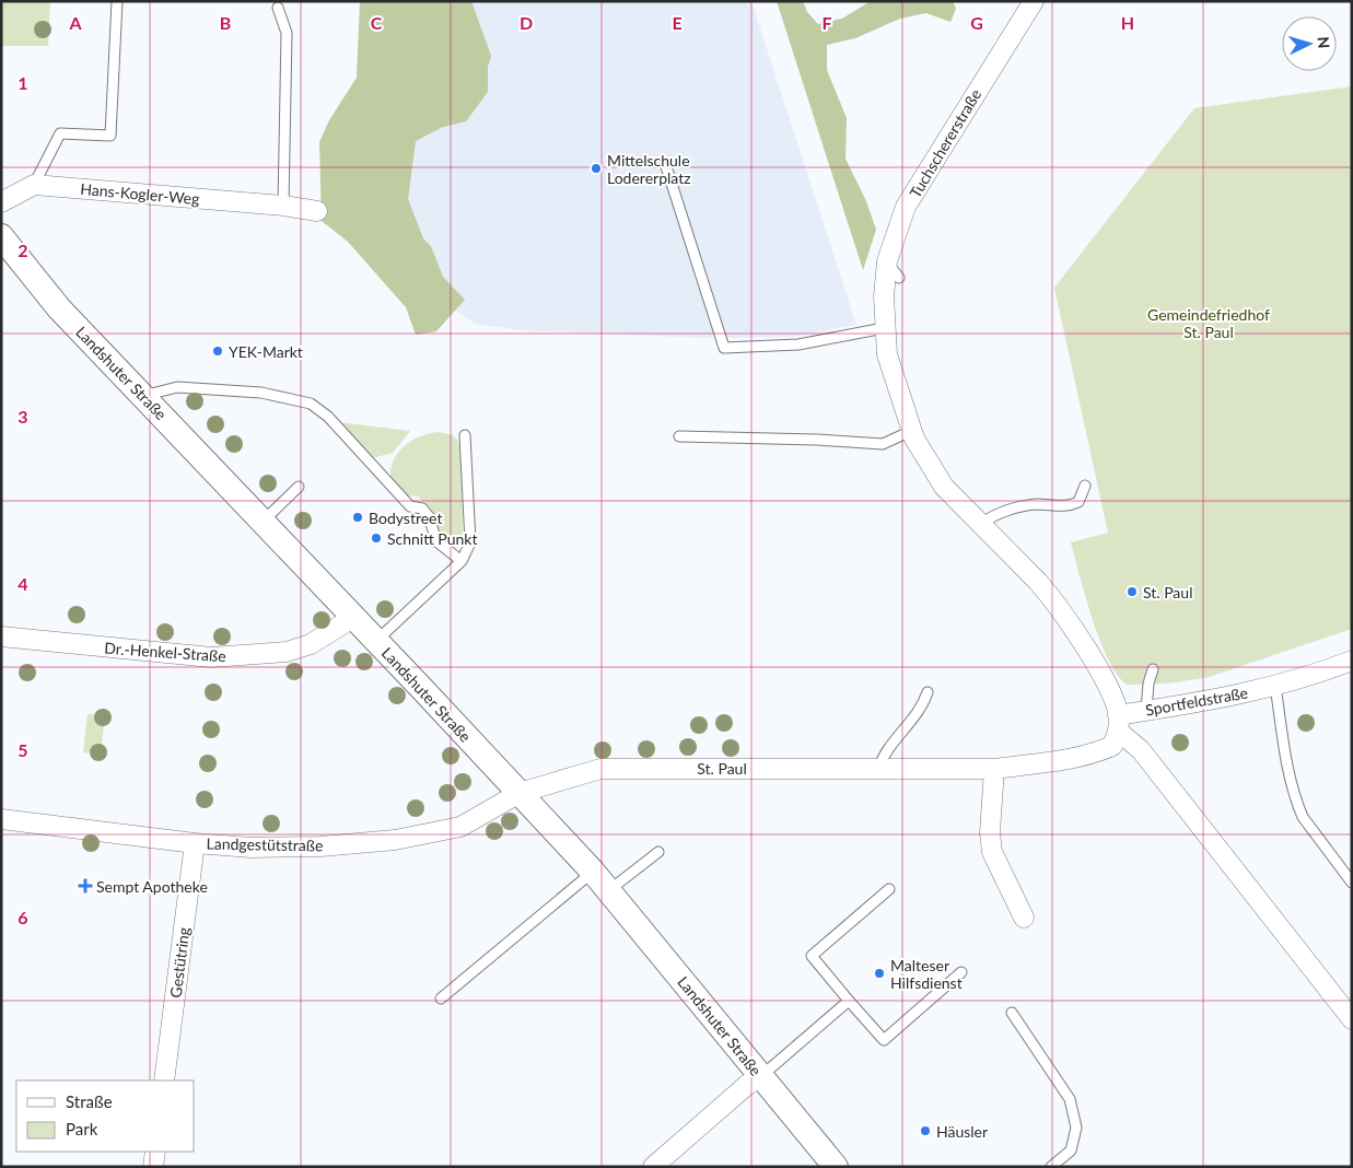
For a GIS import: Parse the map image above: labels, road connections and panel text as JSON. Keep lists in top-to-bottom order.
{
  "streets": {
    "street": [
      "Tuchschererstraße",
      "Hans-Kogler-Weg",
      "Landshuter Straße",
      "Dr.-Henkel-Straße",
      "Sportfeldstraße",
      "St. Paul",
      "Landgestütstraße",
      "Gestütring"
    ]
  },
  "crossings": [
    ["Landshuter Straße", "Dr.-Henkel-Straße"],
    ["Landshuter Straße", "St. Paul"],
    ["Landshuter Straße", "Landgestütstraße"],
    ["Sportfeldstraße", "St. Paul"],
    ["St. Paul", "Landgestütstraße"],
    ["Landgestütstraße", "Gestütring"]
  ],
  "parks": ["Gemeindefriedhof St. Paul"],
  "places": {
    "other": [
      "Mittelschule Lodererplatz",
      "YEK-Markt",
      "Bodystreet",
      "Schnitt Punkt",
      "St. Paul",
      "Malteser Hilfsdienst",
      "Häusler"
    ],
    "health": ["Sempt Apotheke"]
  },
  "legend": ["Straße", "Park"],
  "north": "right",
  "grid": {
    "columns": [
      "A",
      "B",
      "C",
      "D",
      "E",
      "F",
      "G",
      "H"
    ],
    "rows": [
      "1",
      "2",
      "3",
      "4",
      "5",
      "6"
    ]
  }
}
